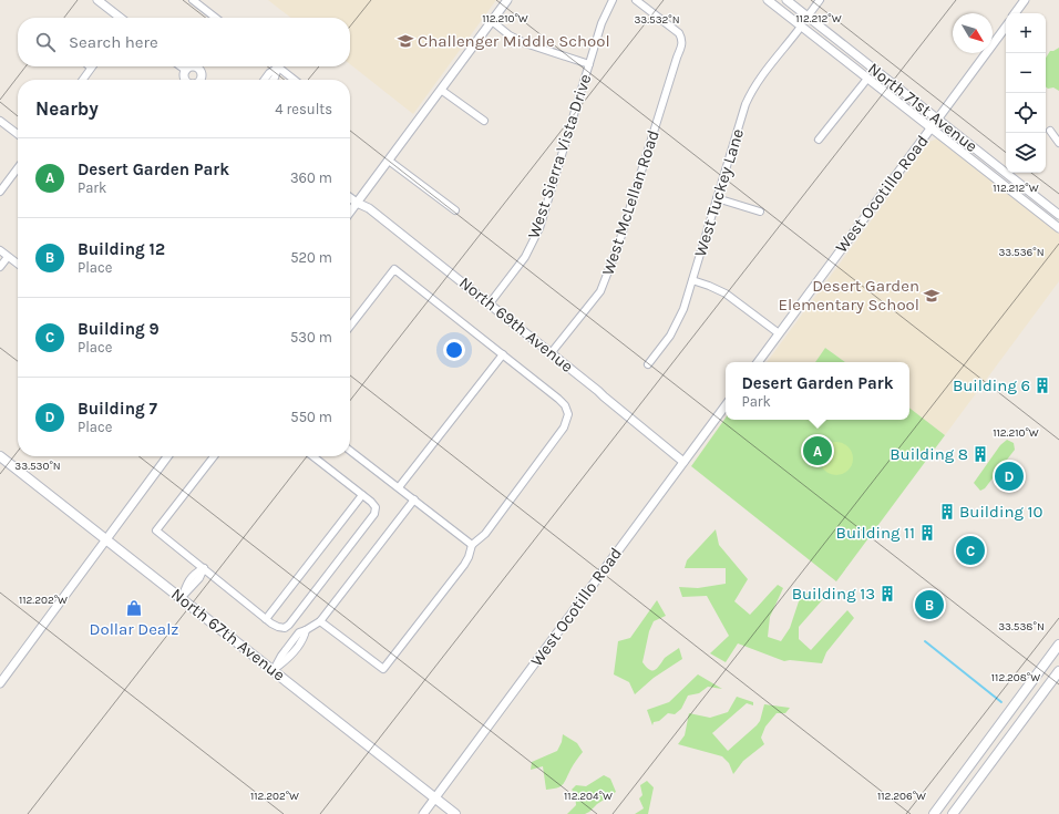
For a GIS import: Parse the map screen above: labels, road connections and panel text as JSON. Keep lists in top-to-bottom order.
{
  "streets": {
    "main road": ["North 67th Avenue"],
    "street": [
      "North 71st Avenue",
      "West Sierra Vista Drive",
      "West Tuckey Lane",
      "West Ocotillo Road",
      "West McLellan Road",
      "North 69th Avenue"
    ]
  },
  "crossings": [
    ["North 71st Avenue", "West Tuckey Lane"],
    ["North 71st Avenue", "West Ocotillo Road"],
    ["West Sierra Vista Drive", "North 69th Avenue"],
    ["West Ocotillo Road", "North 69th Avenue"],
    ["West Ocotillo Road", "North 67th Avenue"],
    ["West McLellan Road", "North 69th Avenue"]
  ],
  "places": {
    "school or university": ["Challenger Middle School", "Desert Garden Elementary School"],
    "building": [
      "Building 6",
      "Building 8",
      "Building 10",
      "Building 11",
      "Building 13"
    ],
    "shop": ["Dollar Dealz"]
  },
  "north": "bottom right",
  "page": {
    "map_buttons": ["+", "−"],
    "search": "Search here",
    "heading": ["Nearby", "4 results"],
    "list": [
      {
        "mark": "A",
        "name": "Desert Garden Park",
        "note": "Park",
        "value": "360 m"
      },
      {
        "mark": "B",
        "name": "Building 12",
        "note": "Place",
        "value": "520 m"
      },
      {
        "mark": "C",
        "name": "Building 9",
        "note": "Place",
        "value": "530 m"
      },
      {
        "mark": "D",
        "name": "Building 7",
        "note": "Place",
        "value": "550 m"
      }
    ],
    "popup": ["Desert Garden Park", "Park"],
    "pins": [
      "A",
      "D",
      "C",
      "B"
    ]
  },
  "coordinates": [
    "112.210°W",
    "112.212°W",
    "33.532°N",
    "33.536°N",
    "33.530°N",
    "112.202°W",
    "33.538°N",
    "112.208°W",
    "112.204°W",
    "112.206°W"
  ]
}
